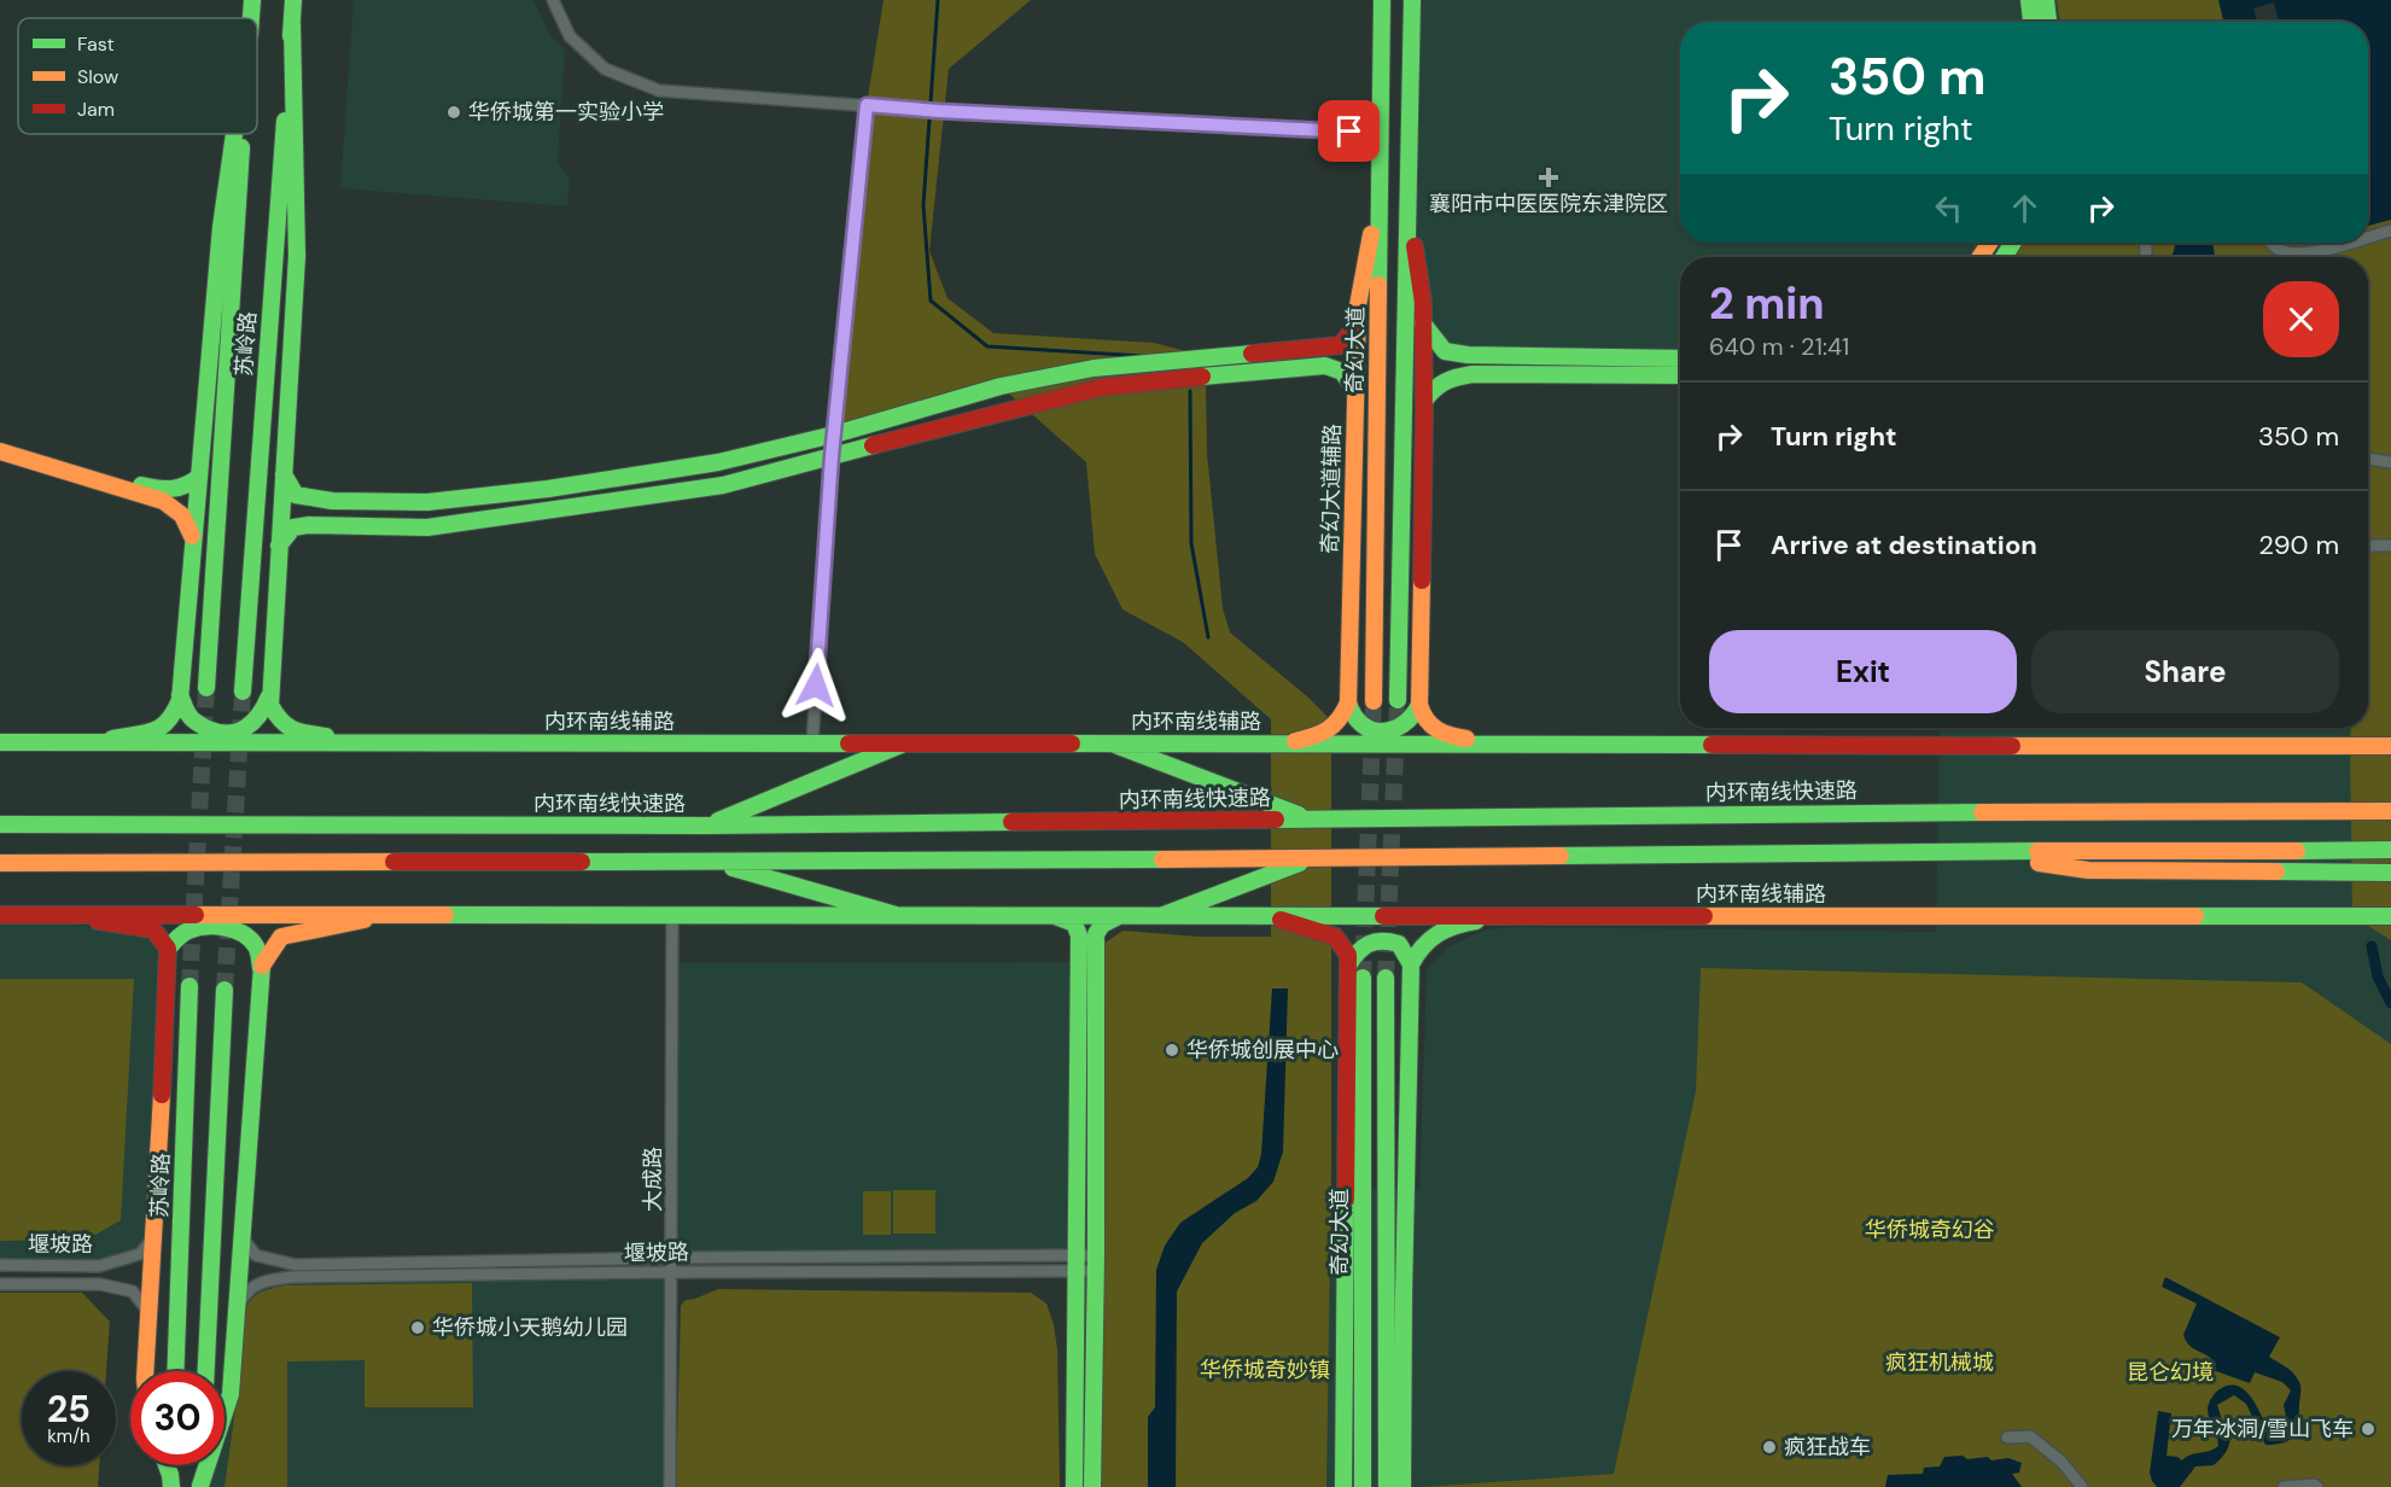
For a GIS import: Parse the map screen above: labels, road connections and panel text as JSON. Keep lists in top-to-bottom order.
{
  "streets": {
    "main road": [
      "苏岭路",
      "奇幻大道",
      "奇幻大道辅路",
      "内环南线辅路",
      "内环南线快速路"
    ],
    "street": ["大成路", "堰坡路"]
  },
  "crossings": [
    ["奇幻大道", "奇幻大道辅路"],
    ["内环南线辅路", "大成路"],
    ["大成路", "堰坡路"]
  ],
  "parks": [
    "华侨城奇幻谷",
    "疯狂机械城",
    "华侨城奇妙镇",
    "昆仑幻境"
  ],
  "places": {
    "other": [
      "华侨城第一实验小学",
      "华侨城创展中心",
      "华侨城小天鹅幼儿园",
      "万年冰洞/雪山飞车",
      "疯狂战车"
    ],
    "health": ["襄阳市中医医院东津院区"]
  },
  "legend": ["Fast", "Slow", "Jam"],
  "page": {
    "turn": ["350 m", "Turn right"],
    "heading": ["2 min", "640 m · 21:41"],
    "list": [
      {
        "name": "Turn right",
        "value": "350 m"
      },
      {
        "name": "Arrive at destination",
        "value": "290 m"
      }
    ],
    "buttons": ["Exit", "Share"],
    "speed": "25 km/h",
    "limit": "30"
  }
}
